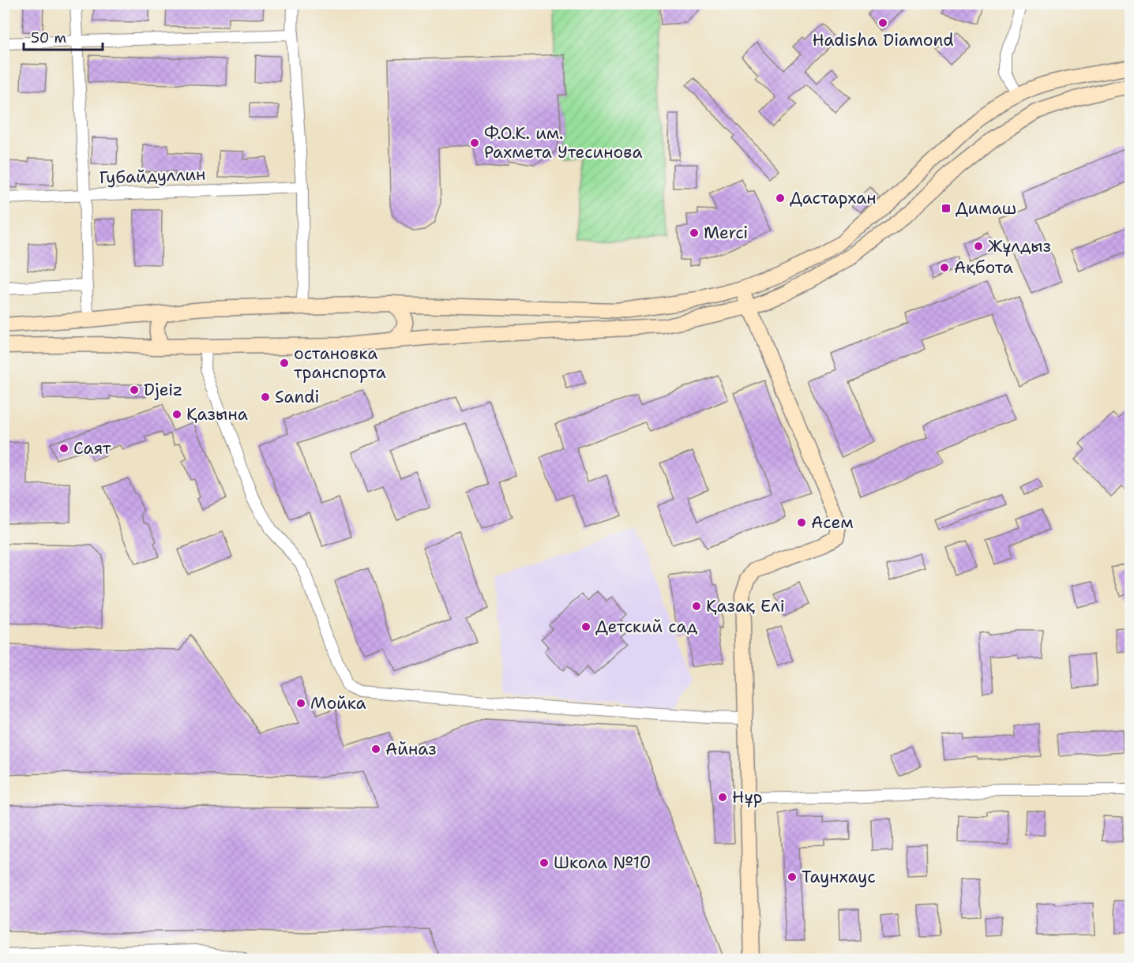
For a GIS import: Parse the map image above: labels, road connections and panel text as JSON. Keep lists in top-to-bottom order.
{
  "streets": {
    "street": ["Губайдуллин"]
  },
  "places": {
    "other": [
      "Hadisha Diamond",
      "Ф.О.К. им. Рахмета Утесинова",
      "Дастархан",
      "Merci",
      "Жұлдыз",
      "Ақбота",
      "остановка транспорта",
      "Djeiz",
      "Sandi",
      "Қазына",
      "Саят",
      "Асем",
      "Қазақ Елі",
      "Детский сад",
      "Мойка",
      "Айназ",
      "Нұр",
      "Школа №10",
      "Таунхаус"
    ],
    "transit": ["Димаш"]
  },
  "scale_bar": "50 m"
}
